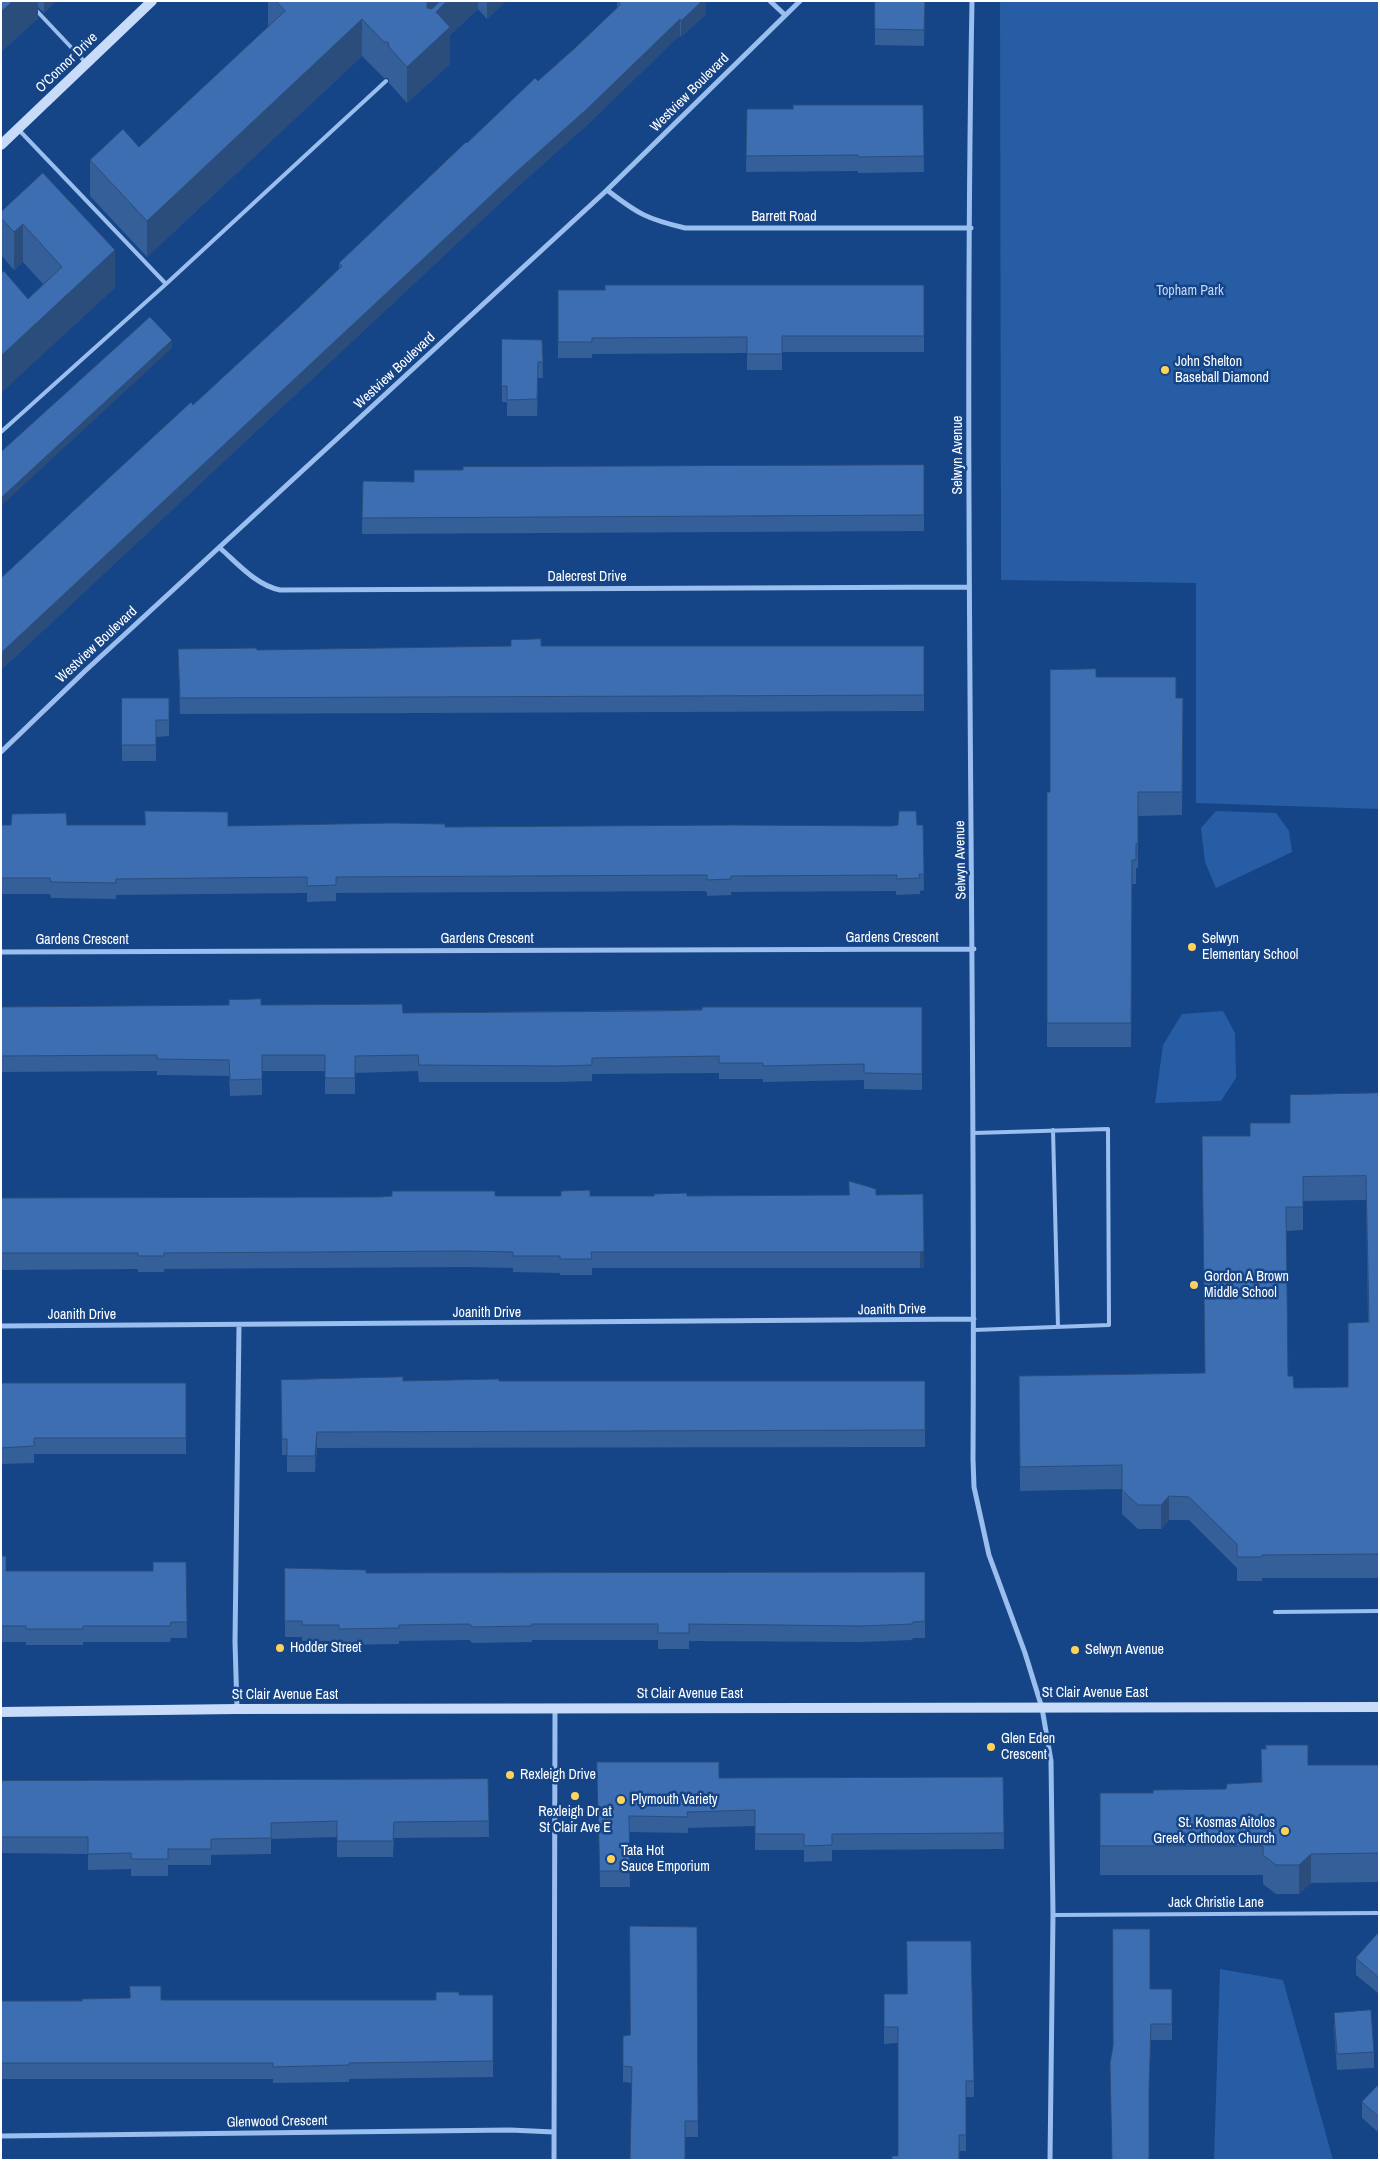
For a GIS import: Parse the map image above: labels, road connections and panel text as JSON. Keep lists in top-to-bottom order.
{
  "streets": {
    "main road": ["O'Connor Drive", "St Clair Avenue East"],
    "street": [
      "Westview Boulevard",
      "Barrett Road",
      "Selwyn Avenue",
      "Dalecrest Drive",
      "Gardens Crescent",
      "Joanith Drive",
      "Glenwood Crescent"
    ],
    "lane": ["Jack Christie Lane"]
  },
  "crossings": [
    ["Westview Boulevard", "Barrett Road"],
    ["Westview Boulevard", "Dalecrest Drive"],
    ["Barrett Road", "Selwyn Avenue"],
    ["Selwyn Avenue", "Dalecrest Drive"],
    ["Selwyn Avenue", "Gardens Crescent"],
    ["Selwyn Avenue", "Joanith Drive"],
    ["Selwyn Avenue", "St Clair Avenue East"]
  ],
  "parks": ["Topham Park"],
  "places": [
    "John Shelton Baseball Diamond",
    "Selwyn Elementary School",
    "Gordon A Brown Middle School",
    "Hodder Street",
    "Selwyn Avenue",
    "Glen Eden Crescent",
    "Rexleigh Drive",
    "Rexleigh Dr at St Clair Ave E",
    "Plymouth Variety",
    "St. Kosmas Aitolos Greek Orthodox Church",
    "Tata Hot Sauce Emporium"
  ]
}
